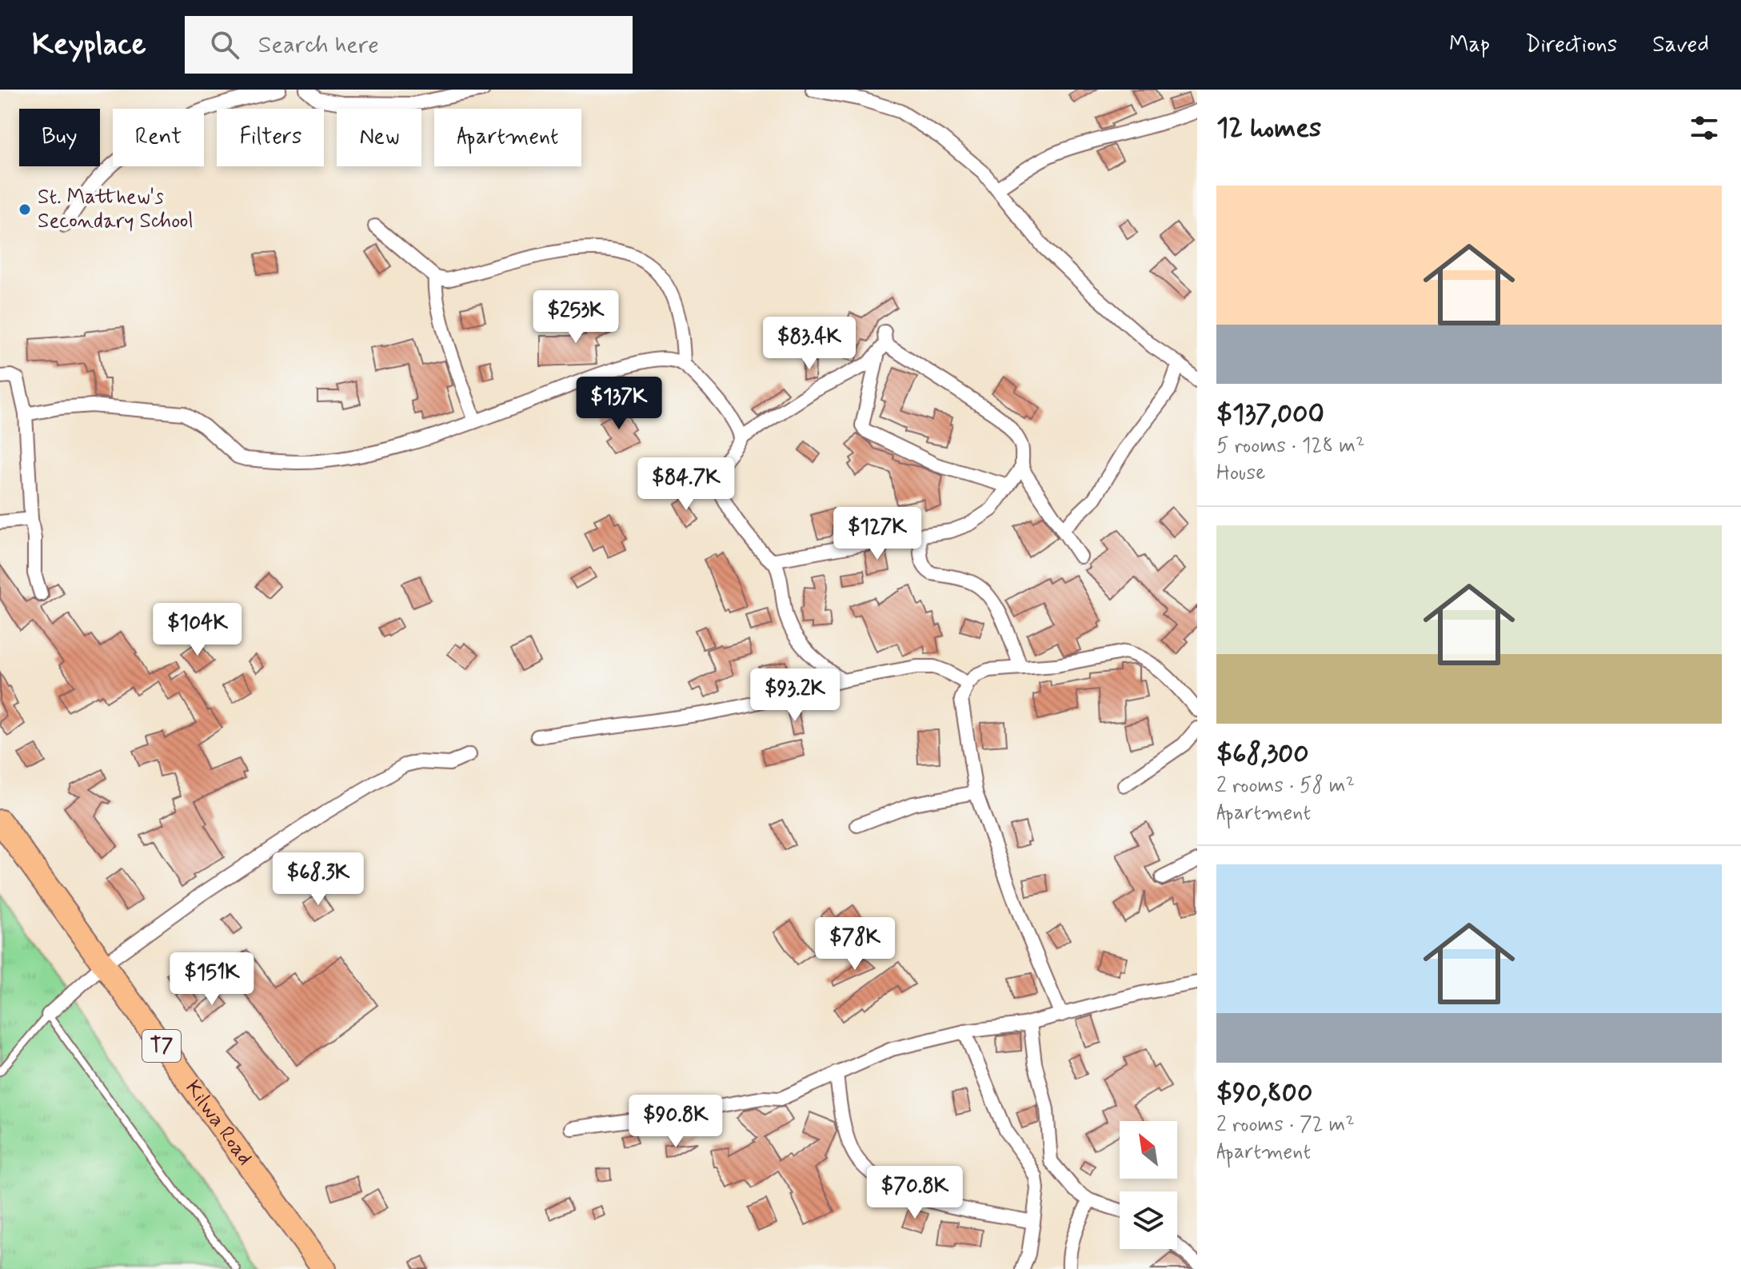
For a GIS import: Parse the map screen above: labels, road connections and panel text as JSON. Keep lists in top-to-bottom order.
{
  "streets": {
    "highway": ["T7", "Kilwa Road"]
  },
  "places": ["St. Matthew's Secondary School"],
  "north": "top left",
  "page": {
    "header": "Keyplace",
    "search": "Search here",
    "nav": ["Map", "Directions", "Saved"],
    "heading": "12 homes",
    "chip": [
      "Buy",
      "Rent",
      "Filters",
      "New",
      "Apartment"
    ],
    "list": [
      {
        "name": "$137,000",
        "note": "5 rooms · 128 m² · House"
      },
      {
        "name": "$68,300",
        "note": "2 rooms · 58 m² · Apartment"
      },
      {
        "name": "$90,800",
        "note": "2 rooms · 72 m² · Apartment"
      }
    ],
    "price": [
      "$253K",
      "$83.4K",
      "$137K",
      "$84.7K",
      "$127K",
      "$104K",
      "$93.2K",
      "$68.3K",
      "$78K",
      "$151K",
      "$90.8K",
      "$70.8K"
    ]
  }
}
